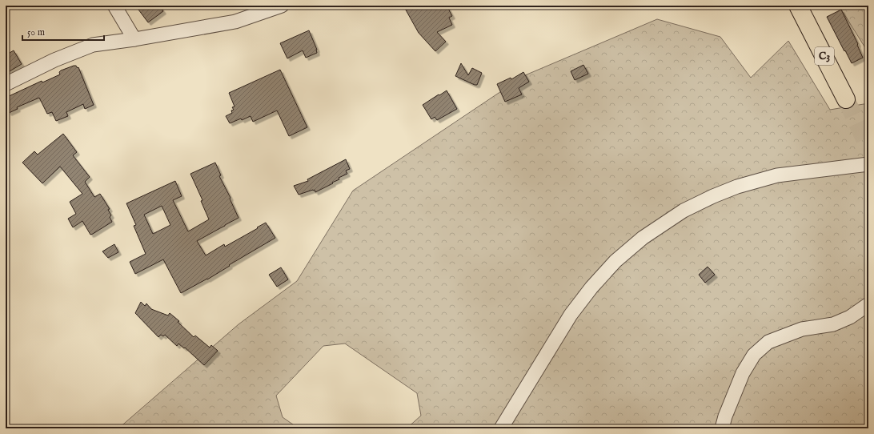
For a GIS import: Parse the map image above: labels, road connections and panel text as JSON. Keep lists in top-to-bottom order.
{
  "streets": {
    "highway": ["C3"]
  },
  "scale_bar": "50 m"
}
